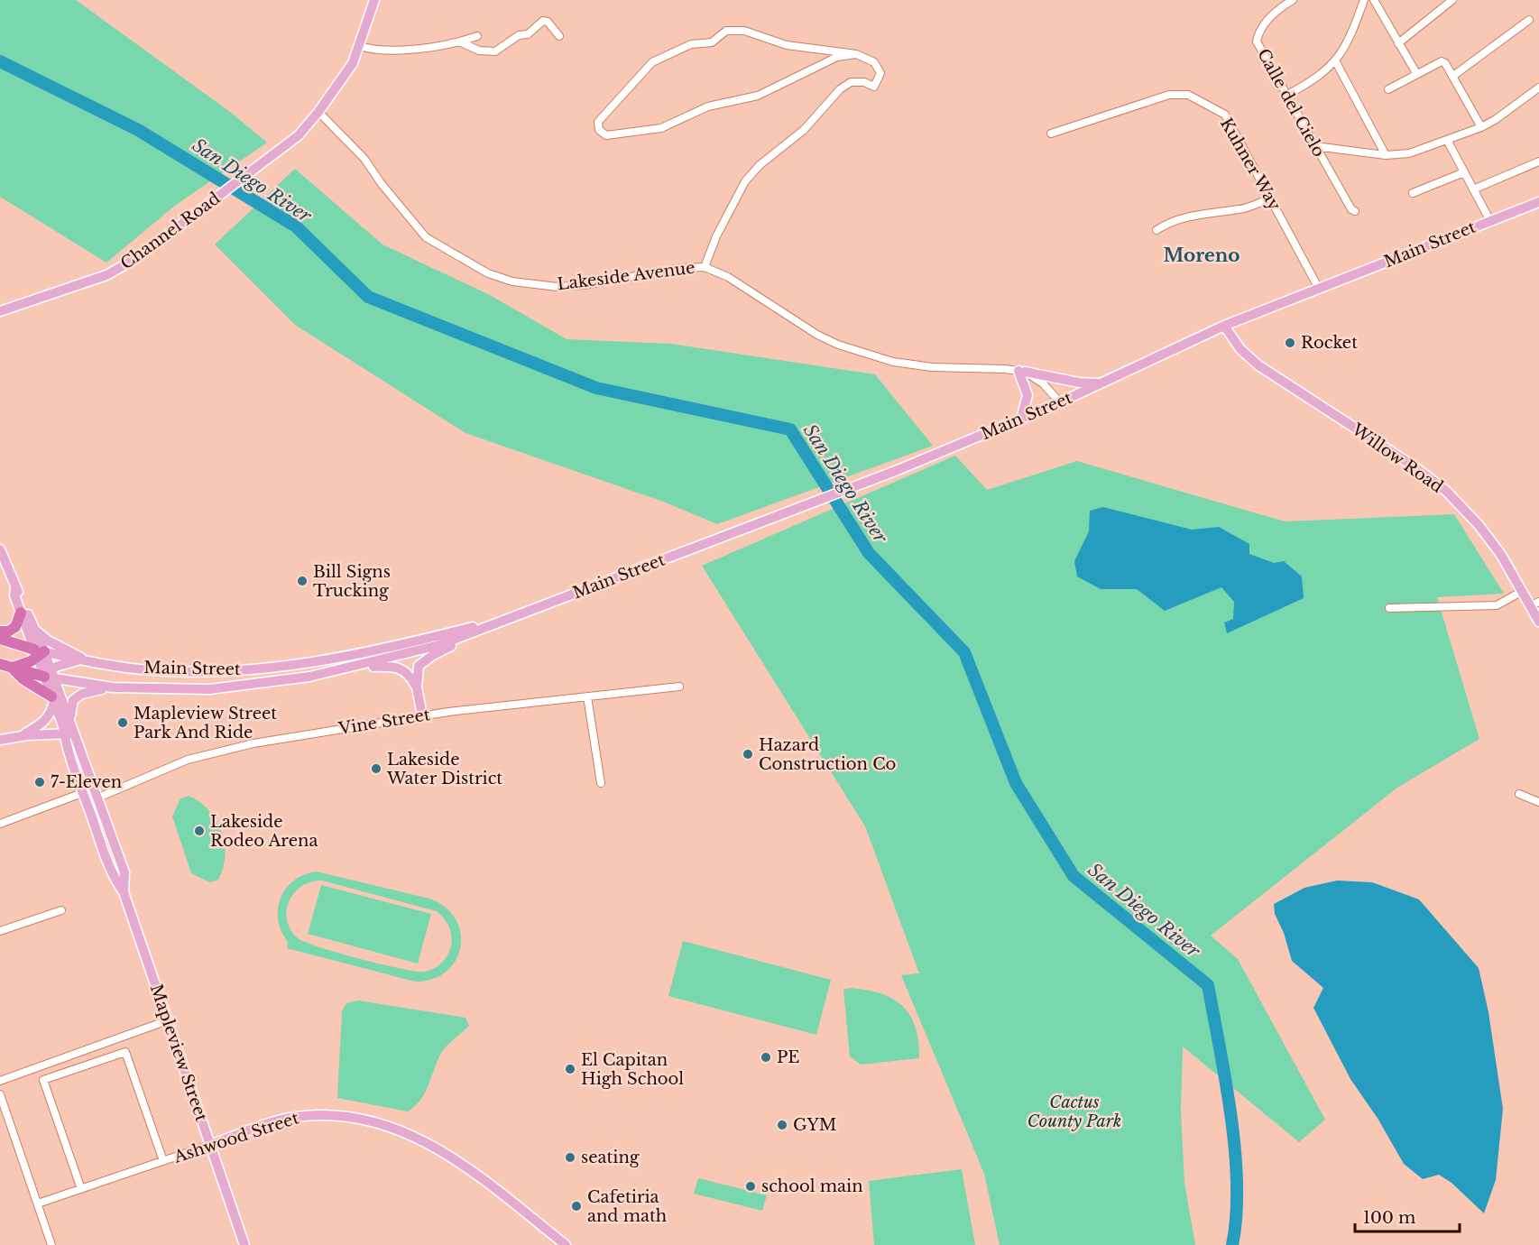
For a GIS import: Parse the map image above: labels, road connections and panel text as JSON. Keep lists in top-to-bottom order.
{
  "streets": {
    "main road": [
      "Channel Road",
      "Main Street",
      "Willow Road",
      "Mapleview Street",
      "Ashwood Street"
    ],
    "street": [
      "Calle del Cielo",
      "Kuhner Way",
      "Lakeside Avenue",
      "Vine Street"
    ]
  },
  "crossings": [
    ["Kuhner Way", "Main Street"],
    ["Channel Road", "Lakeside Avenue"],
    ["Main Street", "Willow Road"],
    ["Main Street", "Mapleview Street"],
    ["Vine Street", "Mapleview Street"],
    ["Mapleview Street", "Ashwood Street"]
  ],
  "districts": ["Moreno"],
  "water": ["San Diego River"],
  "parks": ["Cactus County Park"],
  "places": [
    "Rocket",
    "Bill Signs Trucking",
    "Mapleview Street Park And Ride",
    "Hazard Construction Co",
    "Lakeside Water District",
    "7-Eleven",
    "Lakeside Rodeo Arena",
    "PE",
    "El Capitan High School",
    "GYM",
    "seating",
    "school main",
    "Cafetiria and math"
  ],
  "scale_bar": "100 m"
}
